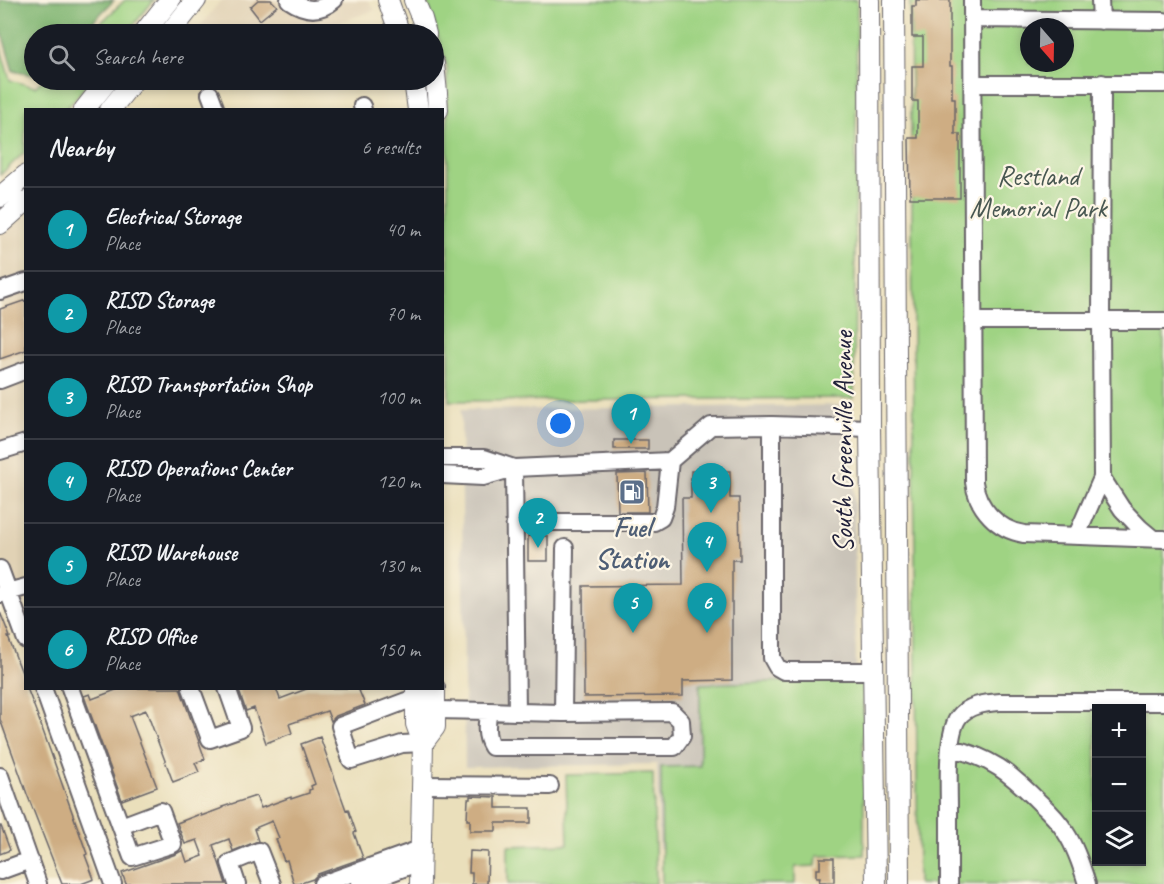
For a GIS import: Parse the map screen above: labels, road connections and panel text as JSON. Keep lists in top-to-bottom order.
{
  "streets": {
    "main road": ["South Greenville Avenue"]
  },
  "parks": ["Restland Memorial Park"],
  "places": {
    "fuel station": ["Fuel Station"]
  },
  "north": "bottom",
  "page": {
    "search": "Search here",
    "heading": ["Nearby", "6 results"],
    "list": [
      {
        "mark": "1",
        "name": "Electrical Storage",
        "note": "Place",
        "value": "40 m"
      },
      {
        "mark": "2",
        "name": "RISD Storage",
        "note": "Place",
        "value": "70 m"
      },
      {
        "mark": "3",
        "name": "RISD Transportation Shop",
        "note": "Place",
        "value": "100 m"
      },
      {
        "mark": "4",
        "name": "RISD Operations Center",
        "note": "Place",
        "value": "120 m"
      },
      {
        "mark": "5",
        "name": "RISD Warehouse",
        "note": "Place",
        "value": "130 m"
      },
      {
        "mark": "6",
        "name": "RISD Office",
        "note": "Place",
        "value": "150 m"
      }
    ],
    "pins": [
      "1",
      "3",
      "2",
      "4",
      "5",
      "6"
    ],
    "map_buttons": ["+", "−"]
  }
}
